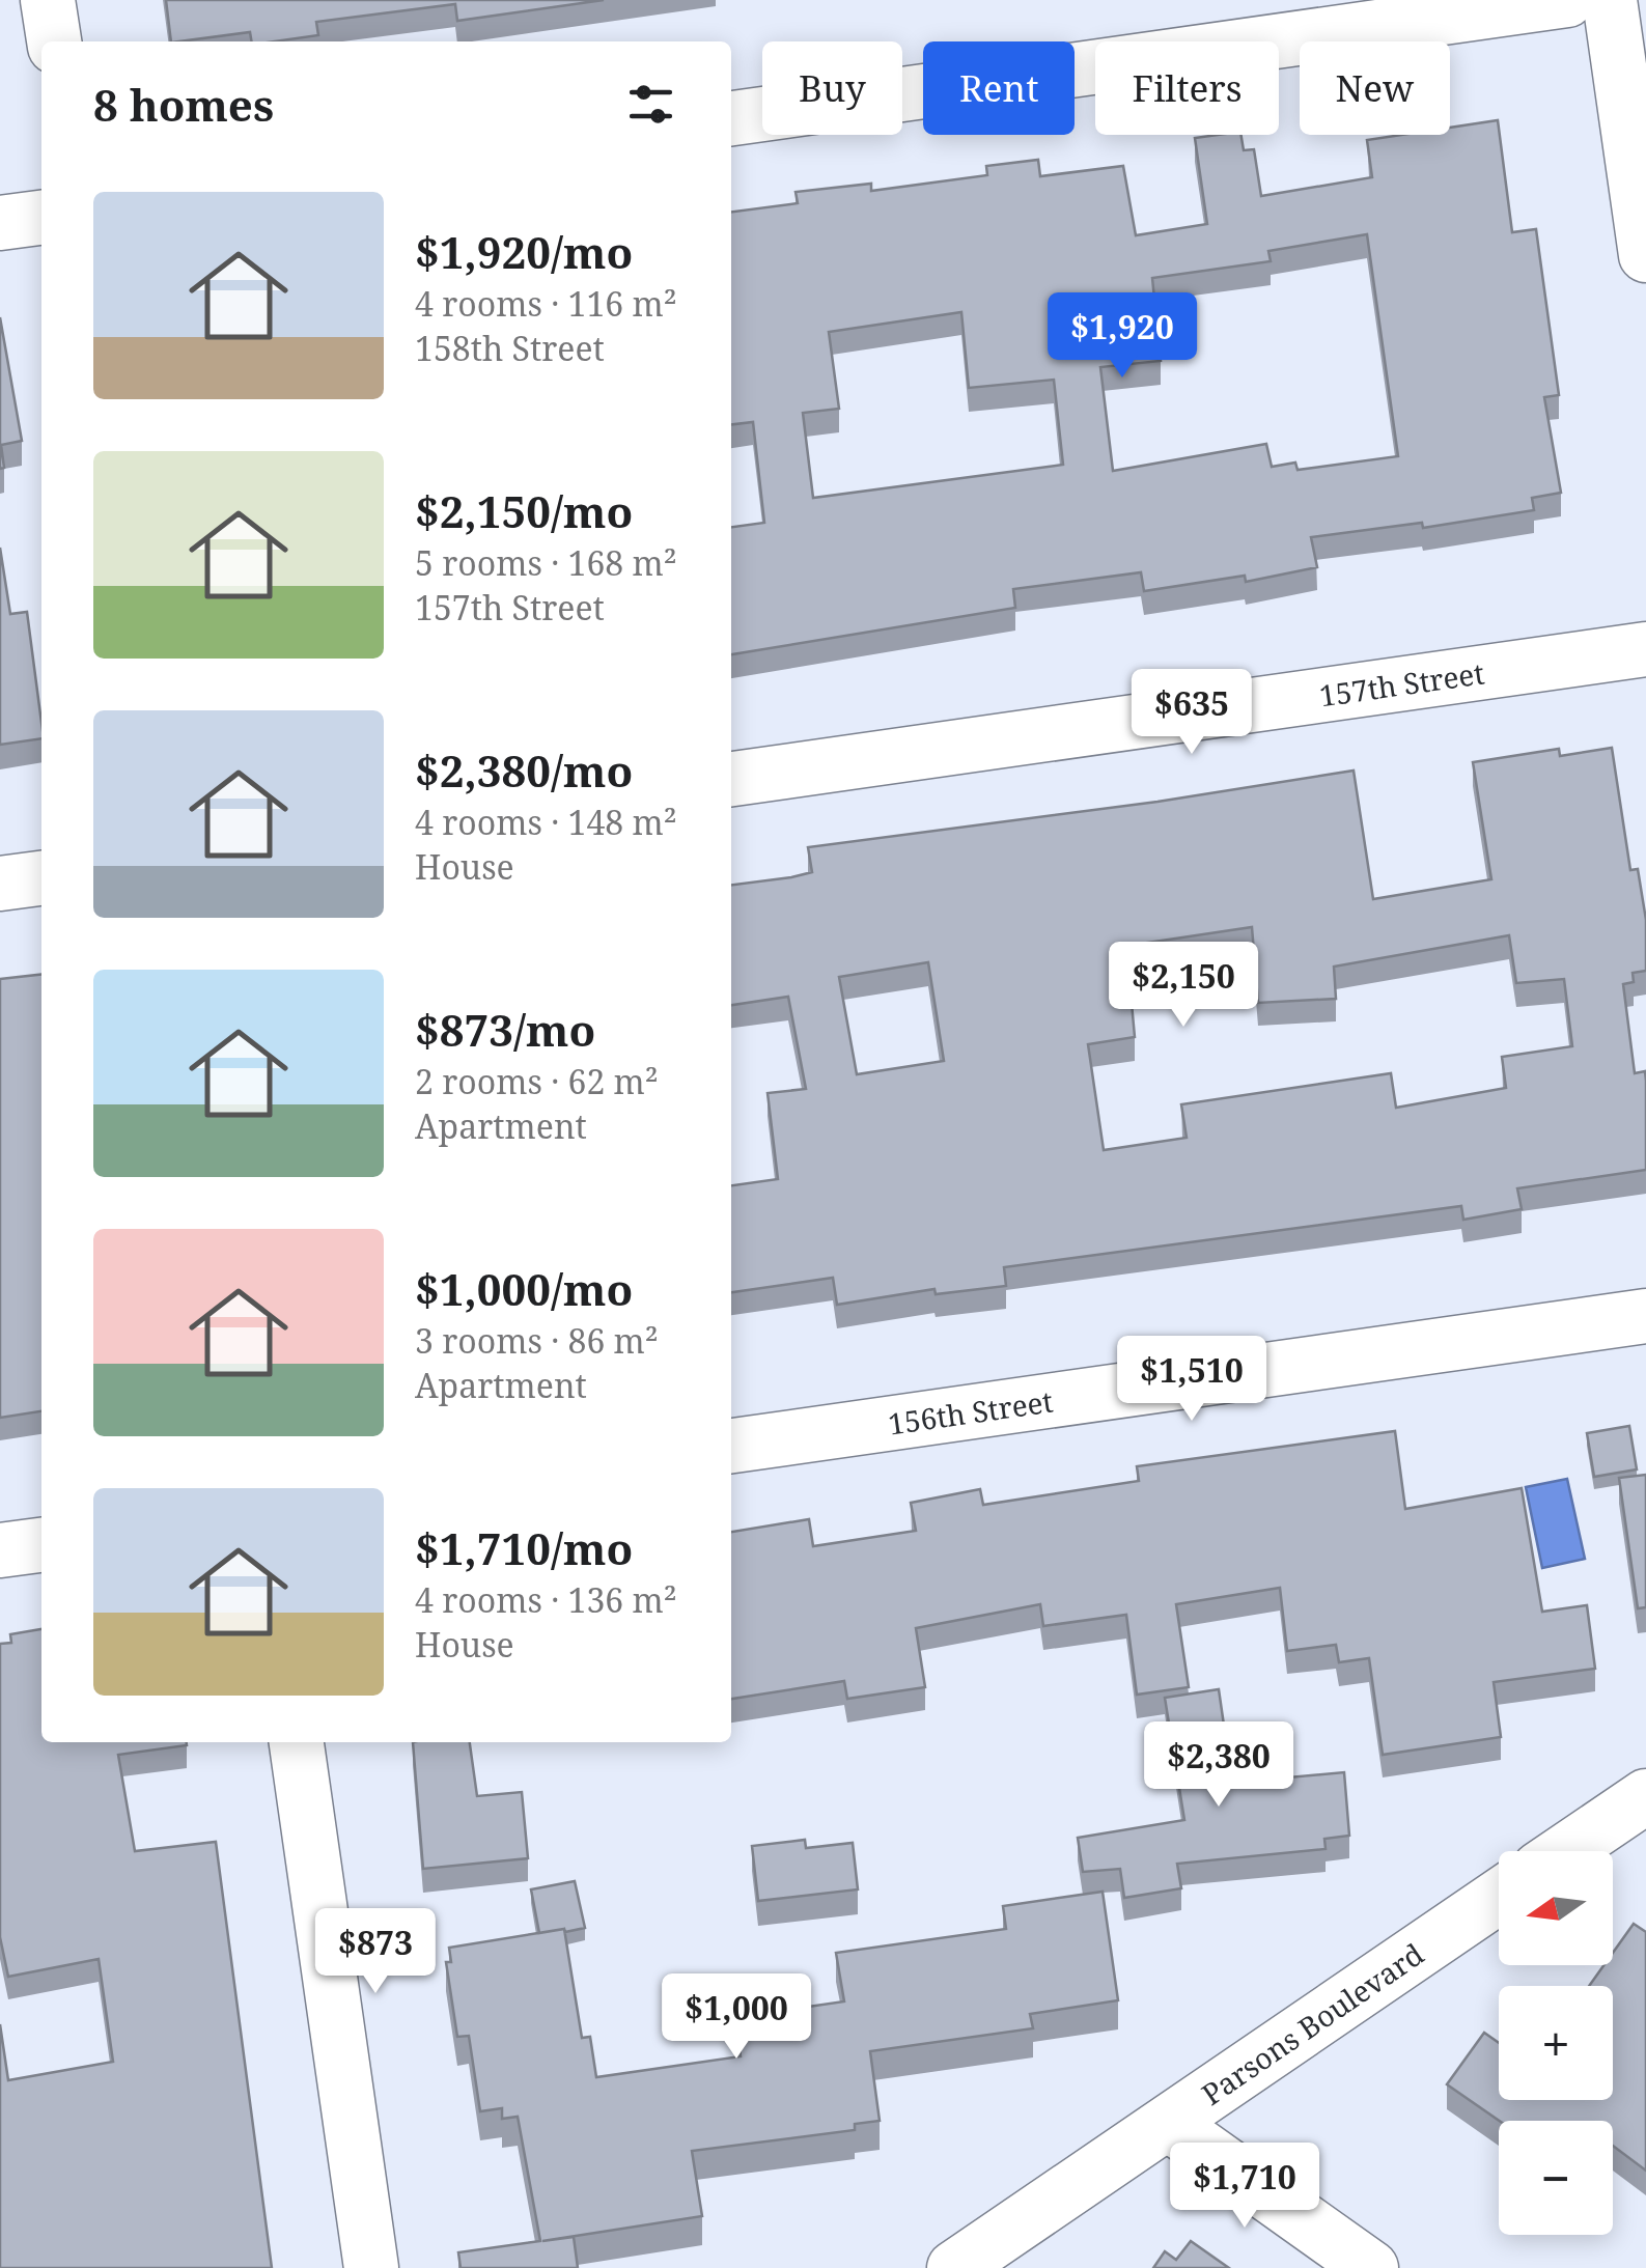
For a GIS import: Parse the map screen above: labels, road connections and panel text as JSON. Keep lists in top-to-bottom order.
{
  "streets": {
    "street": ["157th Street", "156th Street", "Parsons Boulevard"]
  },
  "north": "left",
  "page": {
    "chip": [
      "Buy",
      "Rent",
      "Filters",
      "New"
    ],
    "heading": "8 homes",
    "list": [
      {
        "name": "$1,920/mo",
        "note": "4 rooms · 116 m² · 158th Street"
      },
      {
        "name": "$2,150/mo",
        "note": "5 rooms · 168 m² · 157th Street"
      },
      {
        "name": "$2,380/mo",
        "note": "4 rooms · 148 m² · House"
      },
      {
        "name": "$873/mo",
        "note": "2 rooms · 62 m² · Apartment"
      },
      {
        "name": "$1,000/mo",
        "note": "3 rooms · 86 m² · Apartment"
      },
      {
        "name": "$1,710/mo",
        "note": "4 rooms · 136 m² · House"
      }
    ],
    "price": [
      "$1,920",
      "$635",
      "$2,150",
      "$1,510",
      "$2,380",
      "$873",
      "$1,000",
      "$1,710"
    ],
    "map_buttons": ["+", "−"]
  }
}
